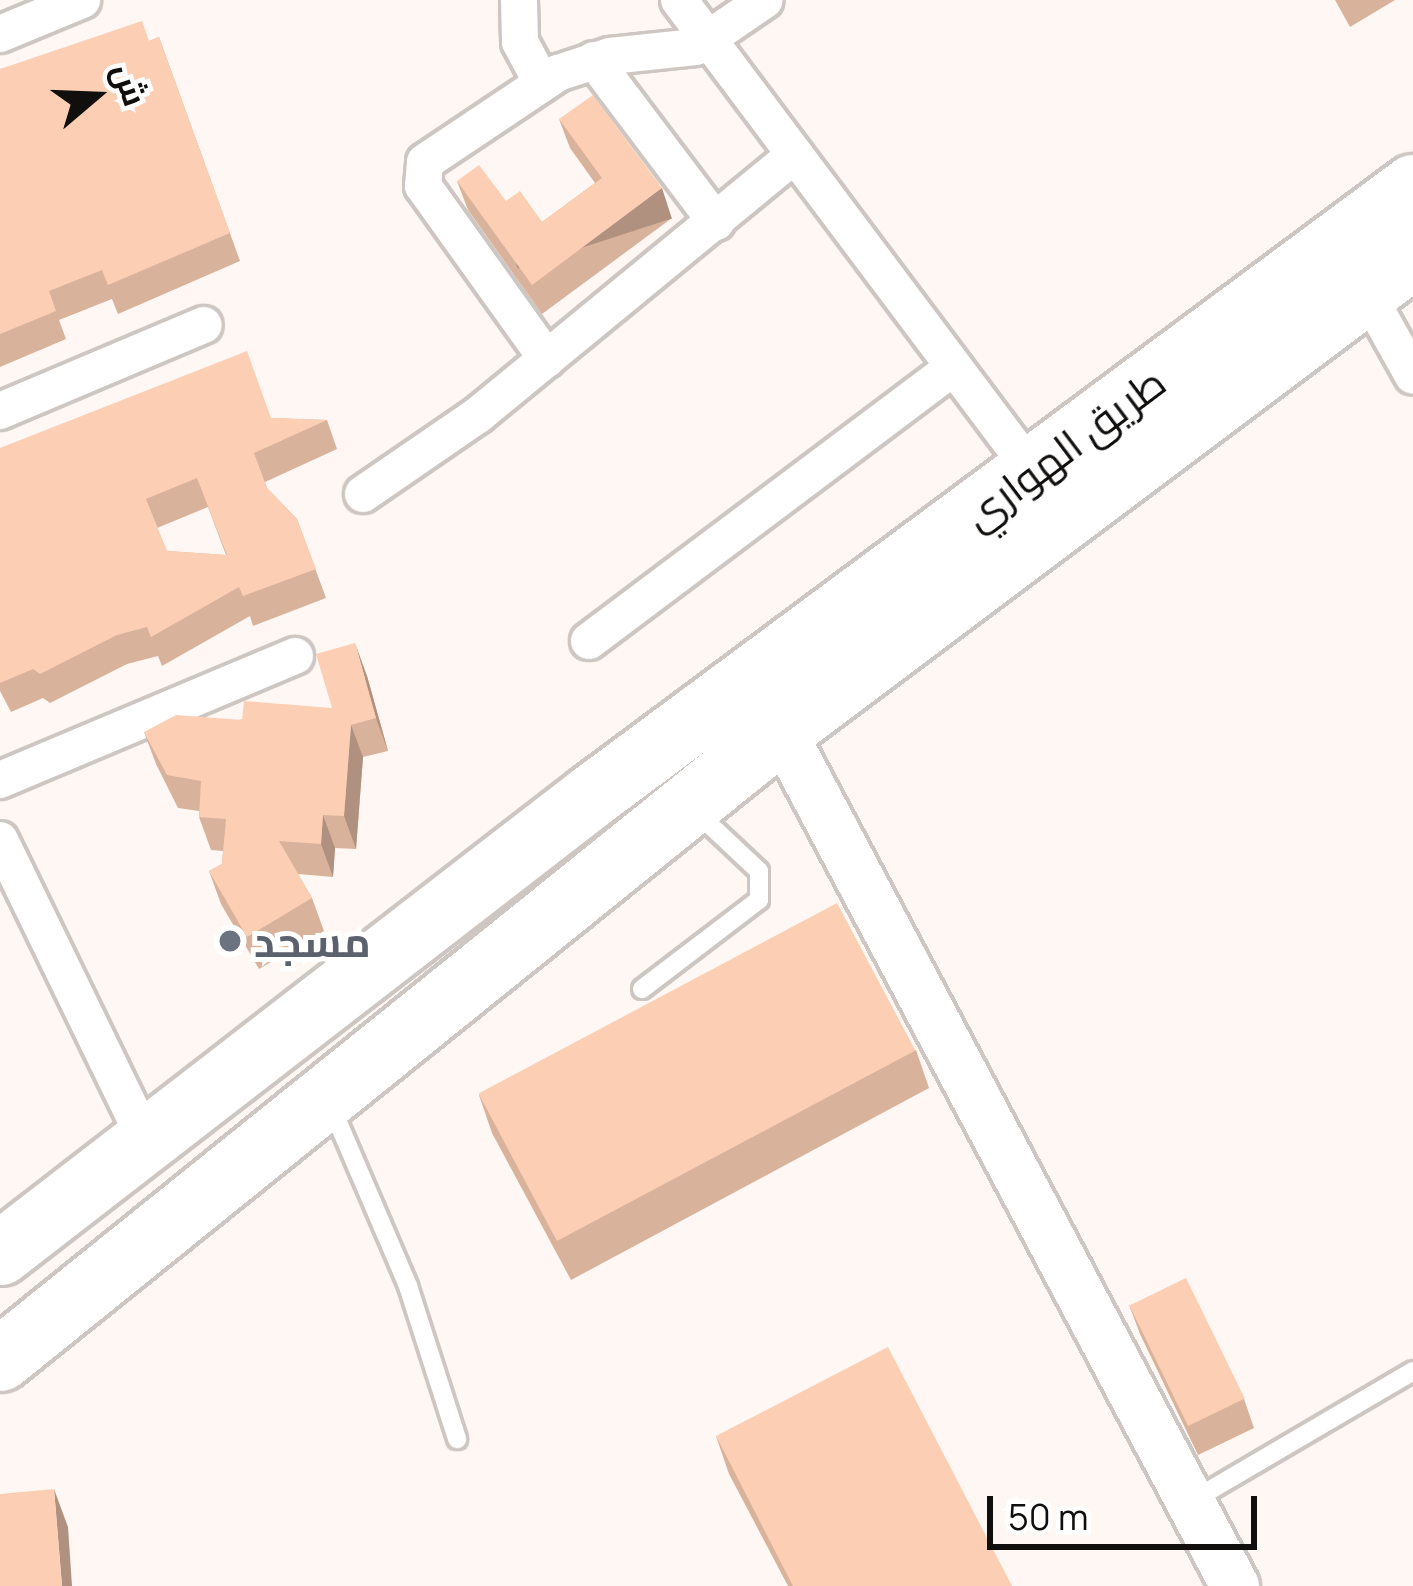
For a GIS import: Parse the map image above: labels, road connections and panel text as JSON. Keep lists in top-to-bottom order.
{
  "streets": {
    "highway": ["طريق الهواري"]
  },
  "places": ["مسجد"],
  "scale_bar": "50 m",
  "north": "right"
}
